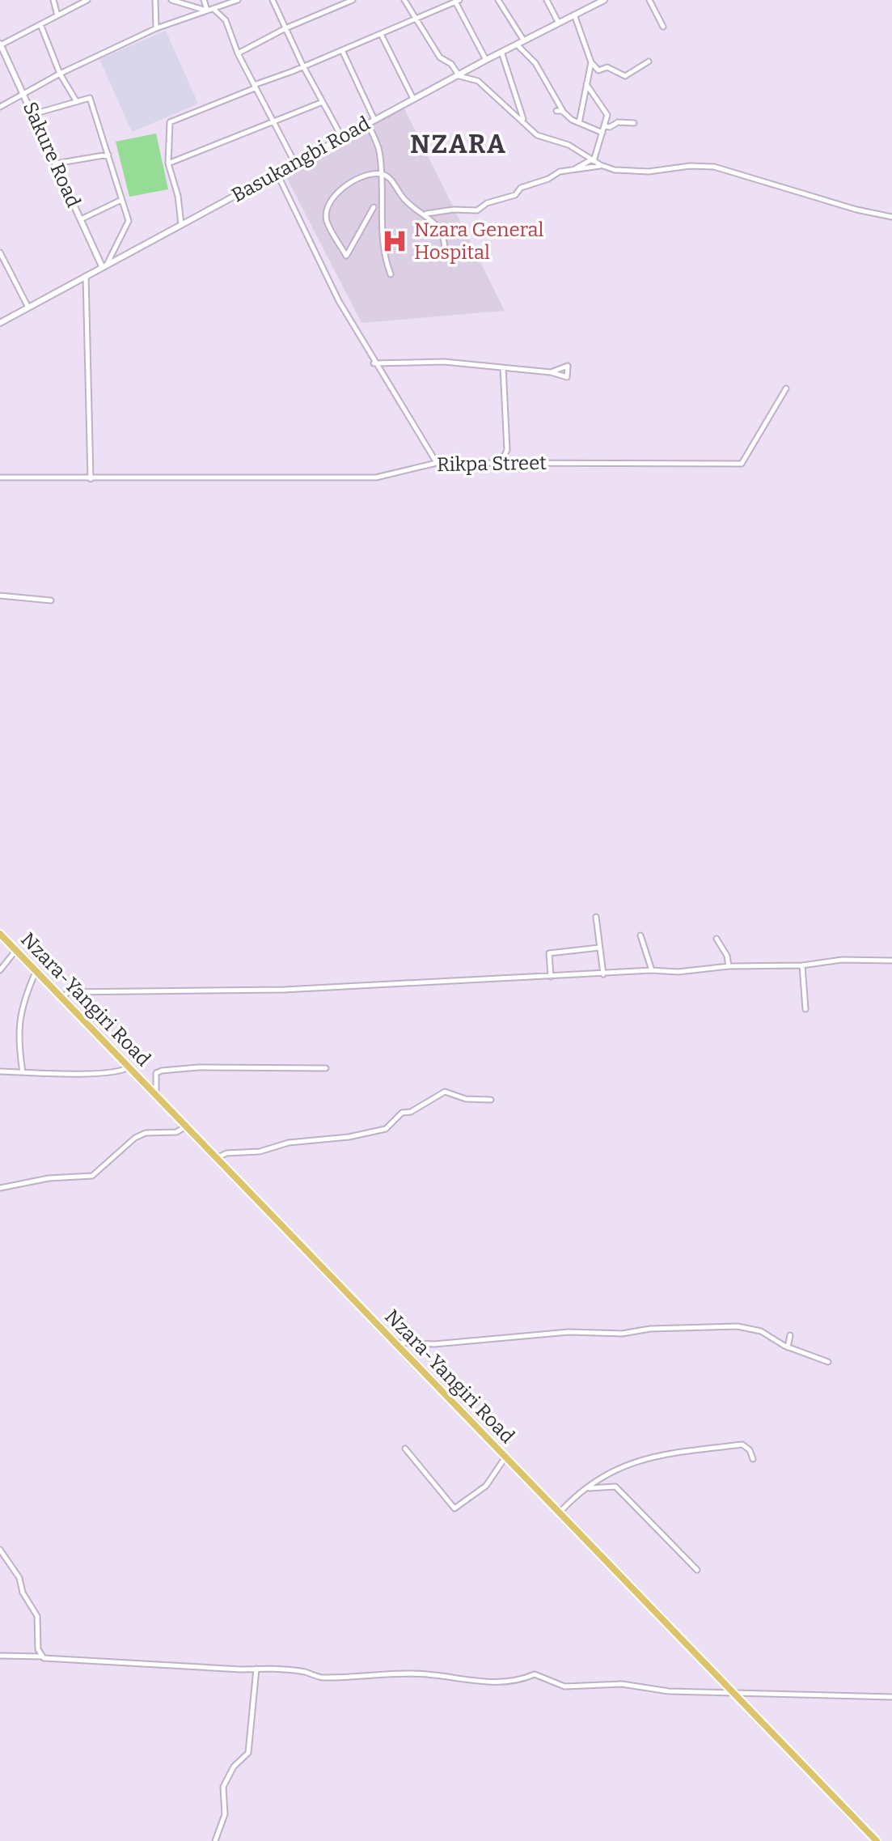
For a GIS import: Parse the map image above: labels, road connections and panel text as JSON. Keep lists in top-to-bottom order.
{
  "streets": {
    "main road": ["Nzara-Yangiri Road"],
    "street": ["Sakure Road", "Basukangbi Road", "Rikpa Street"]
  },
  "crossings": [
    ["Sakure Road", "Basukangbi Road"]
  ],
  "districts": ["NZARA"],
  "places": {
    "hospital": ["Nzara General Hospital"]
  }
}
